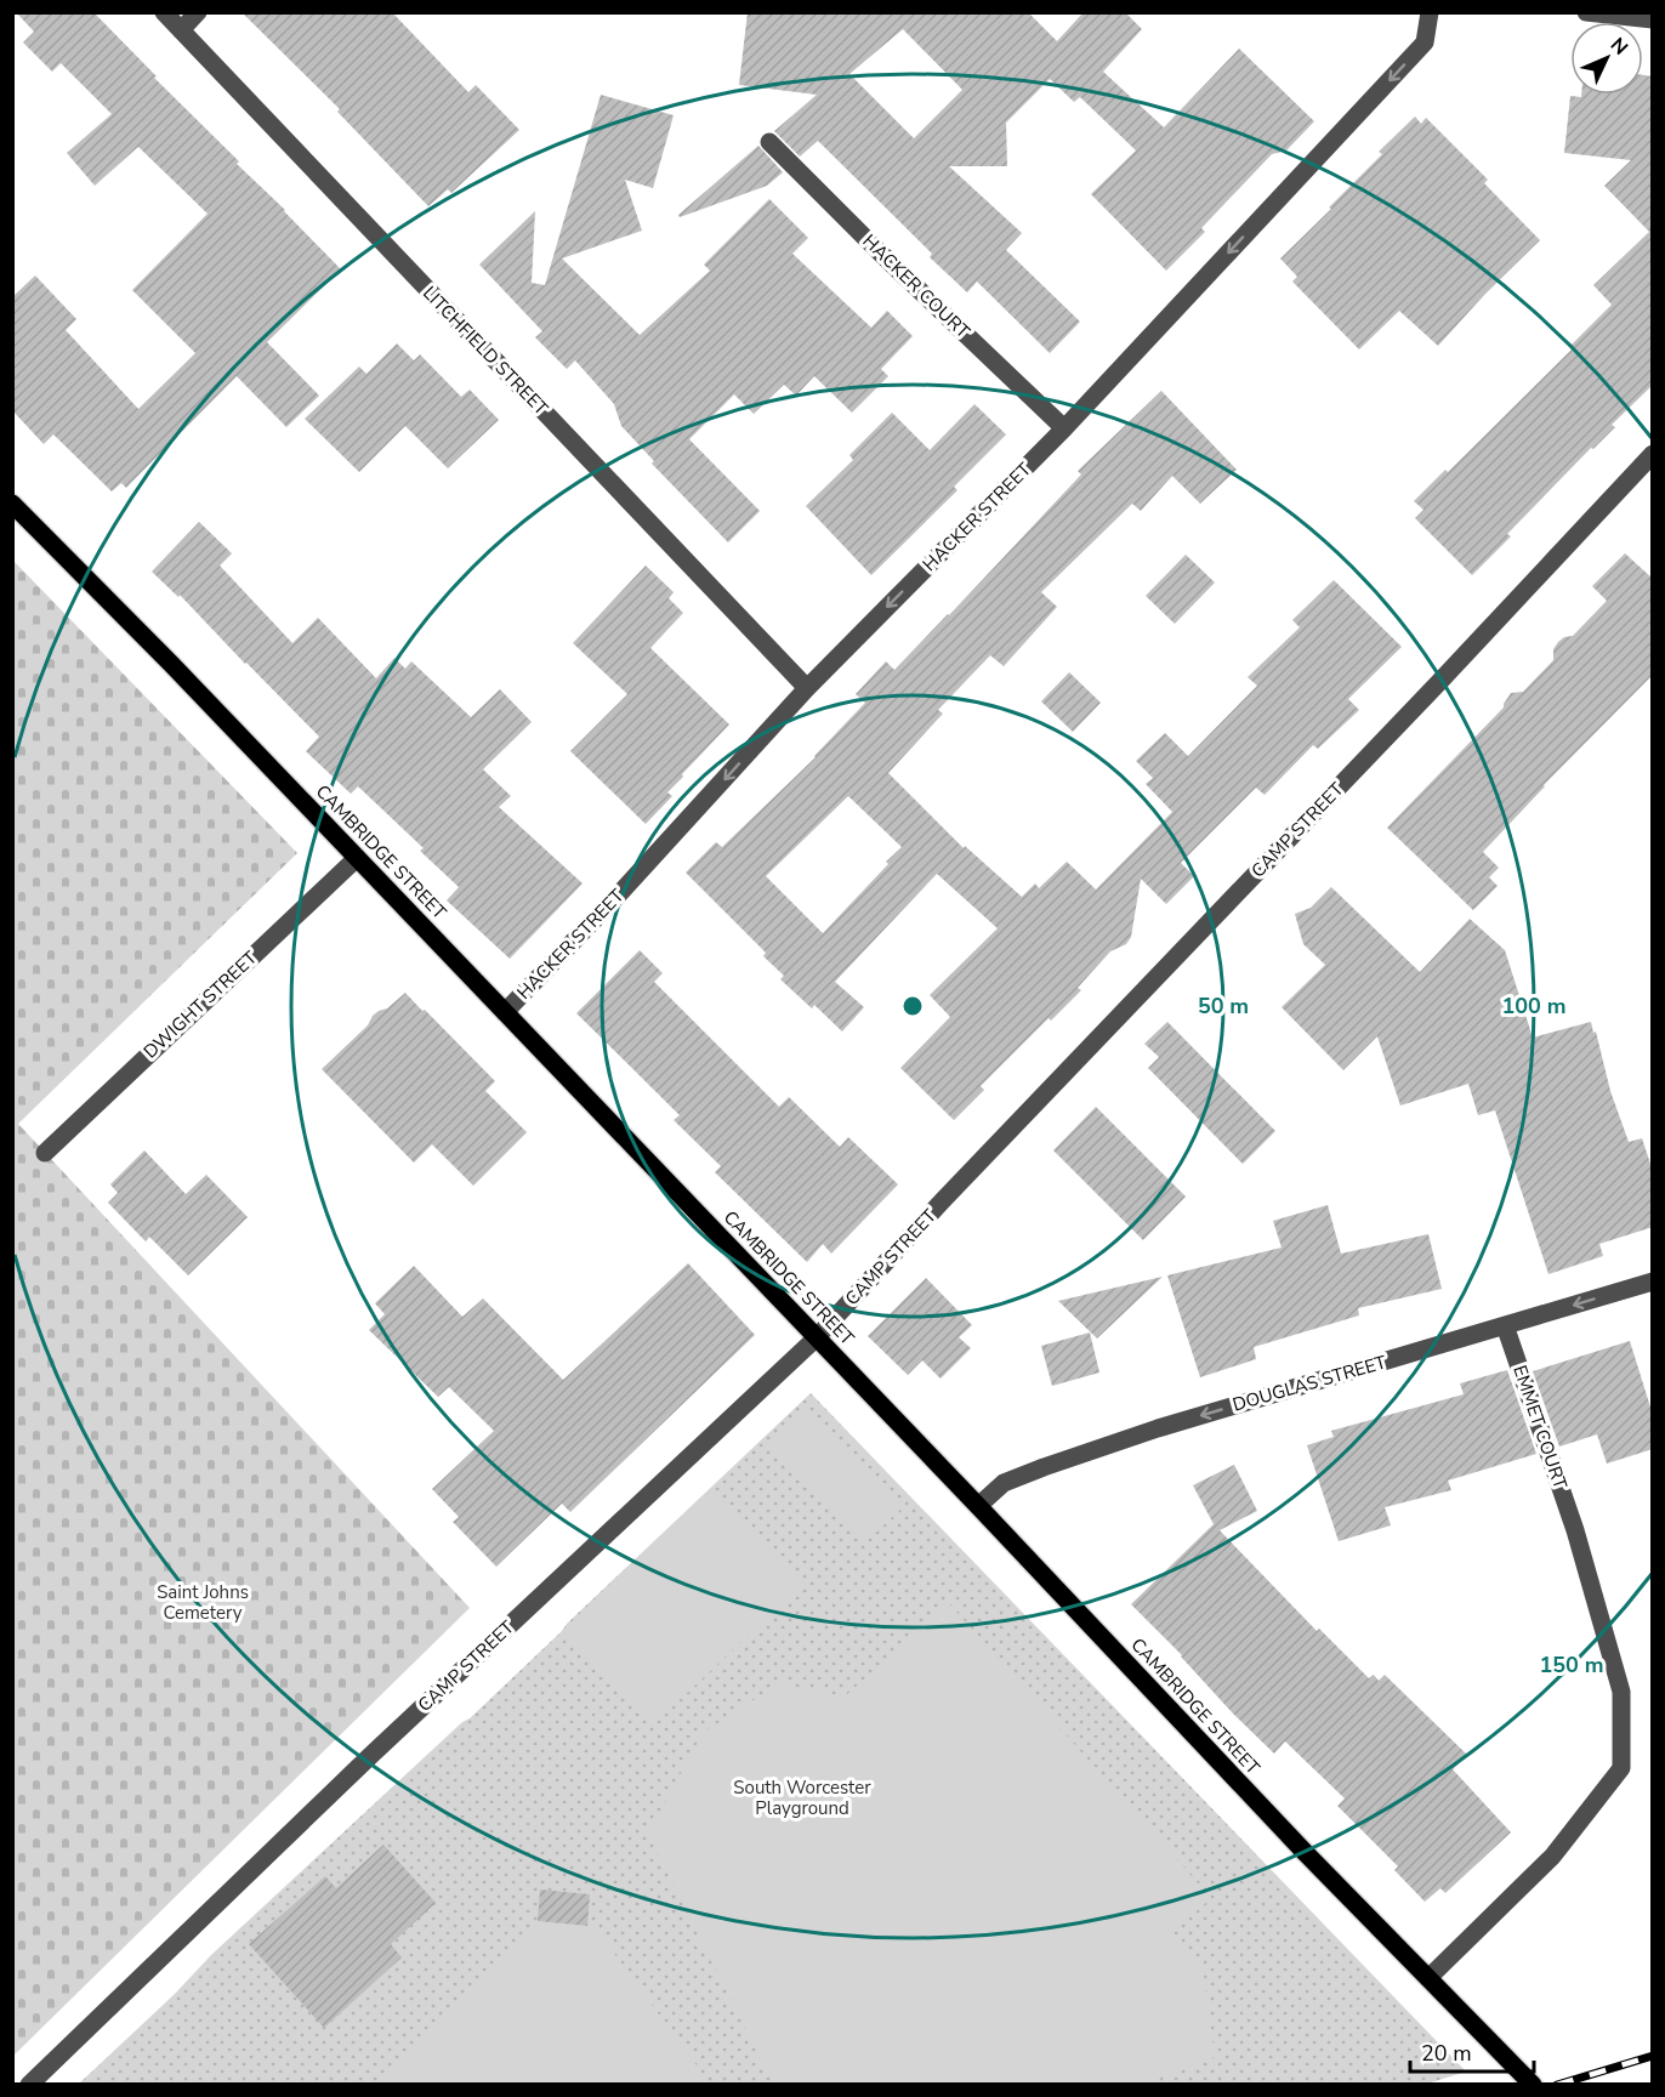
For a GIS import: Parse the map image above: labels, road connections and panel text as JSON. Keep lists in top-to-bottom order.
{
  "streets": {
    "main road": ["CAMBRIDGE STREET"],
    "street": [
      "HACKER COURT",
      "LITCHFIELD STREET",
      "HACKER STREET",
      "CAMP STREET",
      "DWIGHT STREET",
      "DOUGLAS STREET",
      "EMMET COURT"
    ]
  },
  "crossings": [
    ["HACKER COURT", "HACKER STREET"],
    ["LITCHFIELD STREET", "HACKER STREET"],
    ["HACKER STREET", "CAMBRIDGE STREET"],
    ["CAMP STREET", "CAMBRIDGE STREET"],
    ["CAMBRIDGE STREET", "DWIGHT STREET"],
    ["CAMBRIDGE STREET", "DOUGLAS STREET"],
    ["CAMBRIDGE STREET", "EMMET COURT"],
    ["DOUGLAS STREET", "EMMET COURT"]
  ],
  "one_way": ["HACKER STREET", "DOUGLAS STREET"],
  "parks": ["Saint Johns Cemetery", "South Worcester Playground"],
  "scale_bar": "20 m",
  "north": "top right",
  "rings": ["50 m", "100 m", "150 m"]
}
